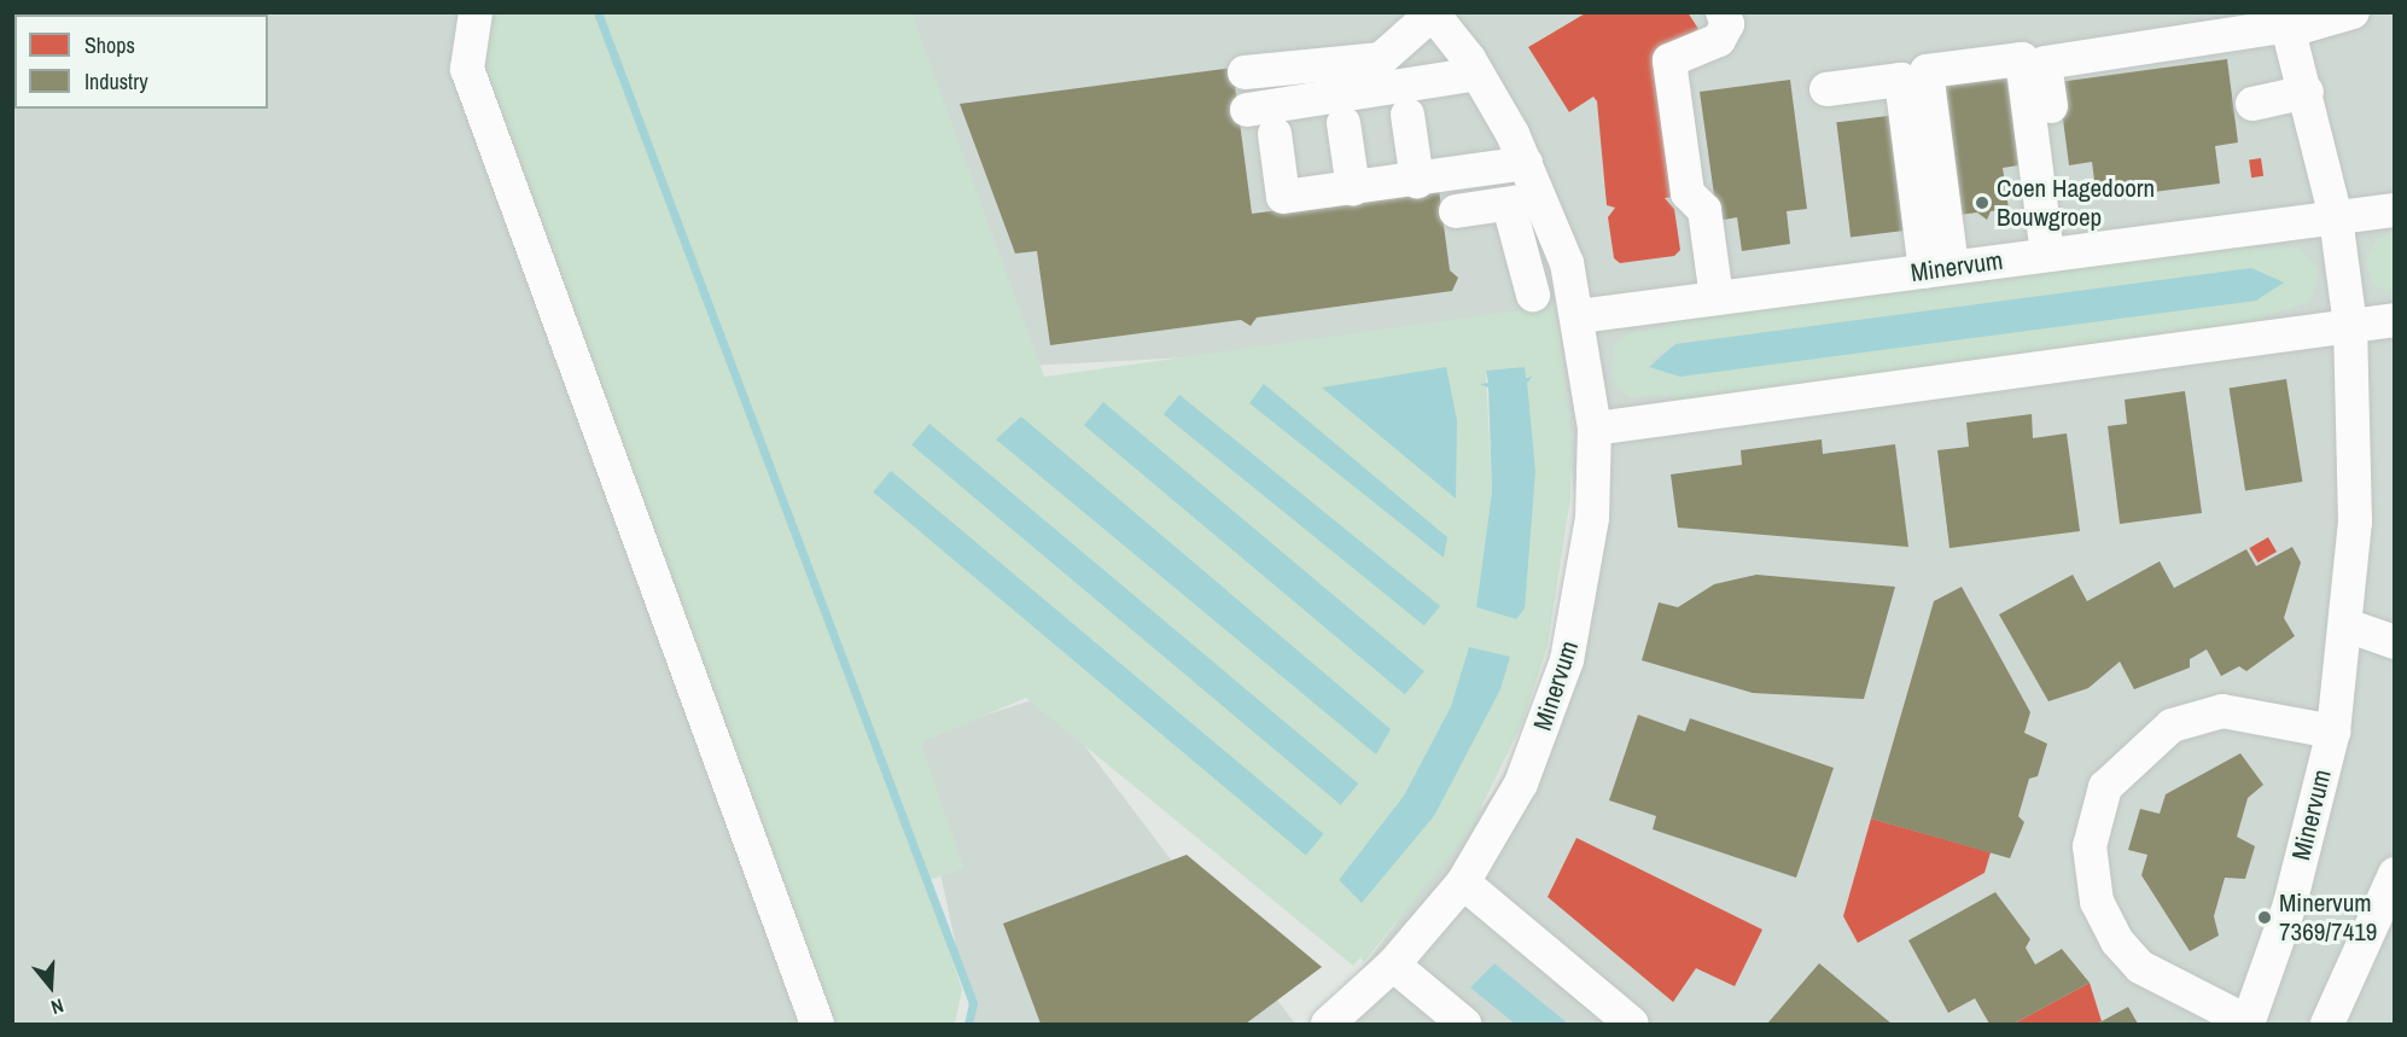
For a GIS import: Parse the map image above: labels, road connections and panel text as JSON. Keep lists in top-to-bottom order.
{
  "streets": {
    "street": ["Minervum"]
  },
  "places": ["Coen Hagedoorn Bouwgroep", "Minervum 7369/7419"],
  "legend": ["Shops", "Industry"],
  "north": "bottom"
}
